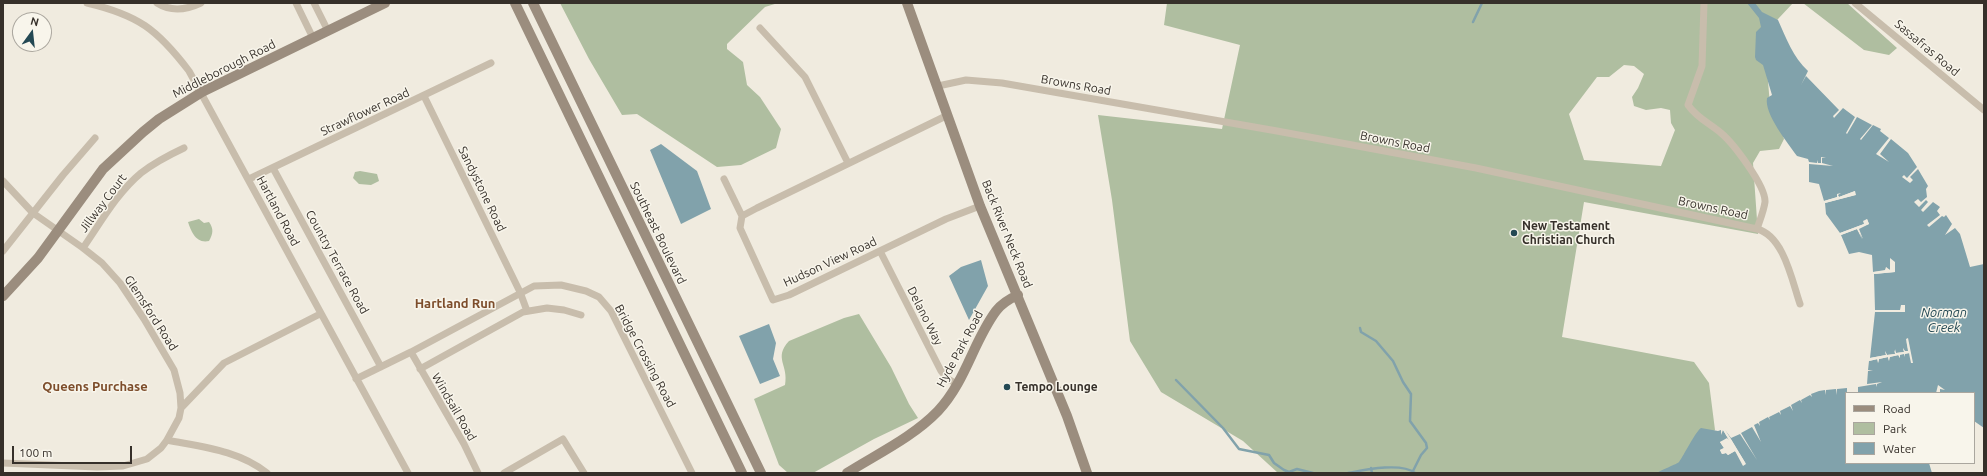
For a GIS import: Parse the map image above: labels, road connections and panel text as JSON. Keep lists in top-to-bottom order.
{
  "streets": {
    "street": [
      "Sassafras Road",
      "Middleborough Road",
      "Browns Road",
      "Strawflower Road",
      "Sandystone Road",
      "Jillway Court",
      "Hartland Road",
      "Southeast Boulevard",
      "Back River Neck Road",
      "Country Terrace Road",
      "Hudson View Road",
      "Glemsford Road",
      "Delano Way",
      "Hyde Park Road",
      "Bridge Crossing Road",
      "Windsail Road"
    ]
  },
  "crossings": [
    ["Middleborough Road", "Hartland Road"],
    ["Middleborough Road", "Glemsford Road"],
    ["Browns Road", "Back River Neck Road"],
    ["Strawflower Road", "Sandystone Road"],
    ["Strawflower Road", "Hartland Road"],
    ["Strawflower Road", "Country Terrace Road"],
    ["Sandystone Road", "Bridge Crossing Road"],
    ["Jillway Court", "Glemsford Road"],
    ["Hartland Road", "Bridge Crossing Road"],
    ["Back River Neck Road", "Hudson View Road"],
    ["Back River Neck Road", "Hyde Park Road"],
    ["Country Terrace Road", "Bridge Crossing Road"],
    ["Hudson View Road", "Delano Way"],
    ["Delano Way", "Hyde Park Road"],
    ["Bridge Crossing Road", "Windsail Road"]
  ],
  "districts": ["Hartland Run", "Queens Purchase"],
  "water": ["Norman Creek"],
  "places": ["New Testament Christian Church", "Tempo Lounge"],
  "legend": ["Road", "Park", "Water"],
  "scale_bar": "100 m",
  "north": "top"
}
